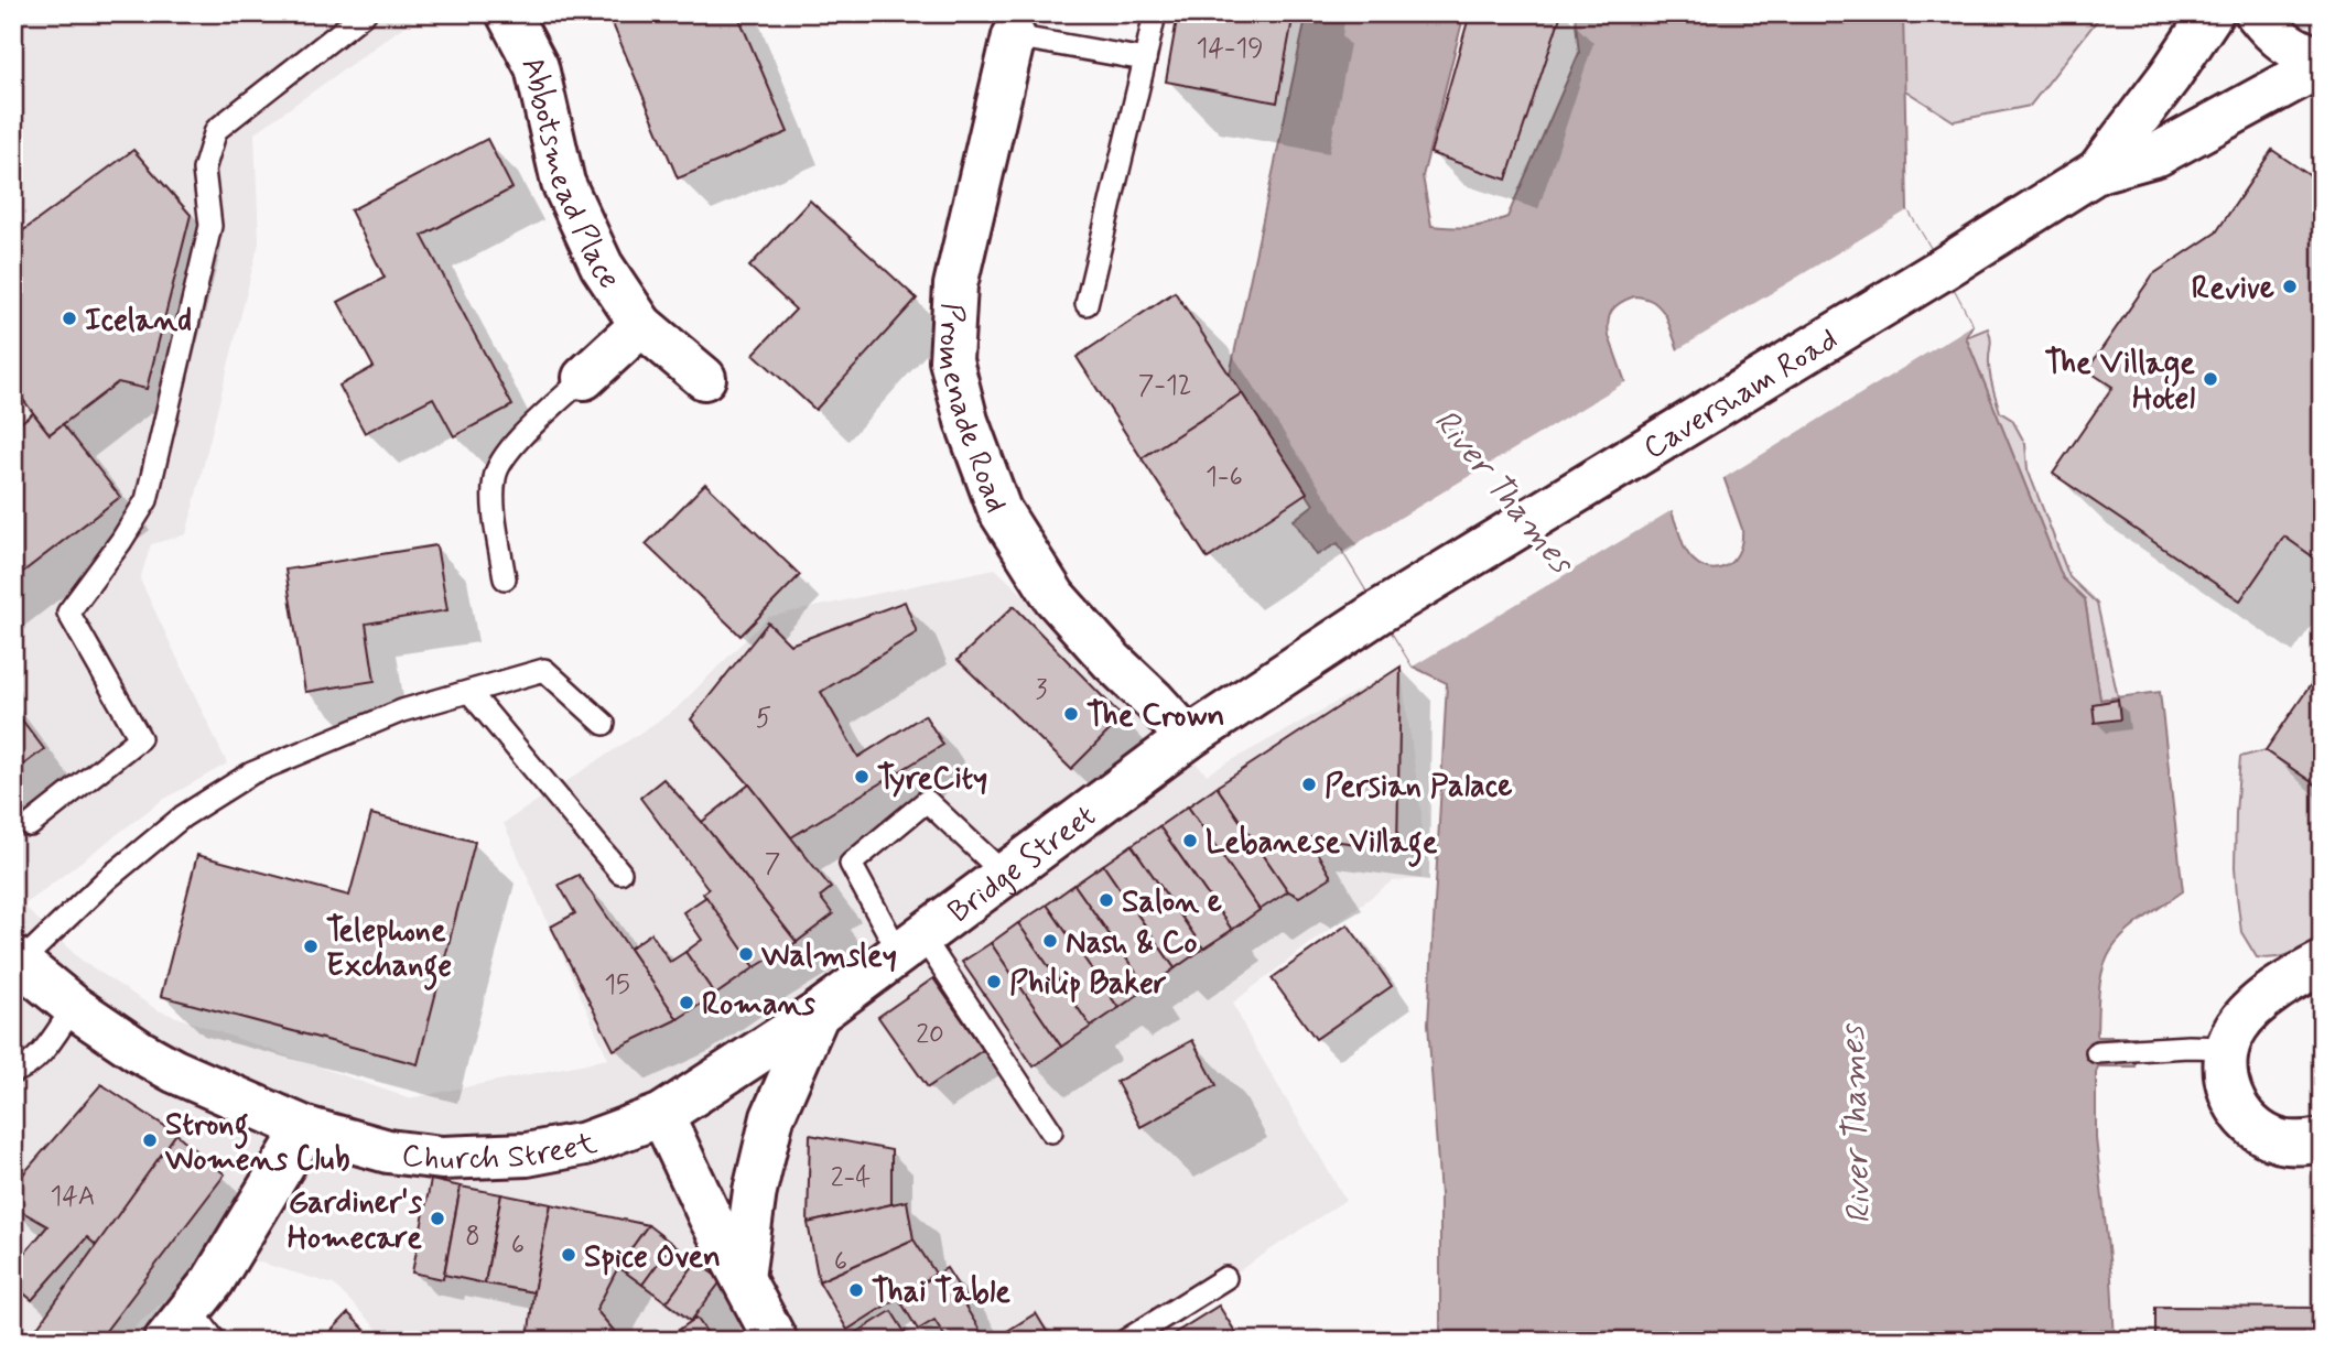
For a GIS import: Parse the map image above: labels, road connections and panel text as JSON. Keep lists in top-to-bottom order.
{
  "streets": {
    "main road": [
      "Abbotsmead Place",
      "Caversham Road",
      "Promenade Road",
      "Bridge Street",
      "Church Street"
    ]
  },
  "crossings": [
    ["Caversham Road", "Bridge Street"],
    ["Promenade Road", "Bridge Street"],
    ["Bridge Street", "Church Street"]
  ],
  "water": ["River Thames"],
  "places": [
    "Revive",
    "Iceland",
    "The Village Hotel",
    "The Crown",
    "TyreCity",
    "Persian Palace",
    "Lebanese Village",
    "Salon e",
    "Nash & Co",
    "Telephone Exchange",
    "Walmsley",
    "Philip Baker",
    "Romans",
    "Strong Womens Club",
    "Gardiner's Homecare",
    "Spice Oven",
    "Thai Table"
  ],
  "house_numbers": [
    "14-19",
    "7-12",
    "1-6",
    "3",
    "5",
    "7",
    "15",
    "20",
    "2-4",
    "14A",
    "8",
    "6",
    "6"
  ]
}
